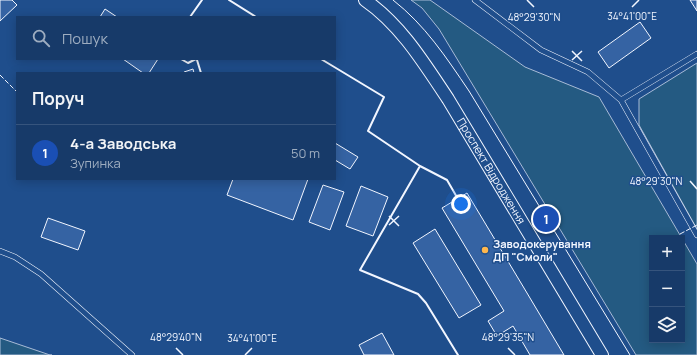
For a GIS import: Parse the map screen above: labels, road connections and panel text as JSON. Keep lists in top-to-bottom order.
{
  "streets": {
    "street": ["Проспект Відродження"]
  },
  "places": ["Заводокерування ДП \"Смоли\""],
  "page": {
    "search": "Пошук",
    "heading": "Поруч",
    "list": [
      {
        "mark": "1",
        "name": "4-а Заводська",
        "note": "Зупинка",
        "value": "50 m"
      }
    ],
    "pins": "1",
    "map_buttons": ["+", "−"]
  },
  "coordinates": [
    "34°41'00\"E",
    "48°29'30\"N",
    "48°29'40\"N",
    "48°29'35\"N"
  ]
}
